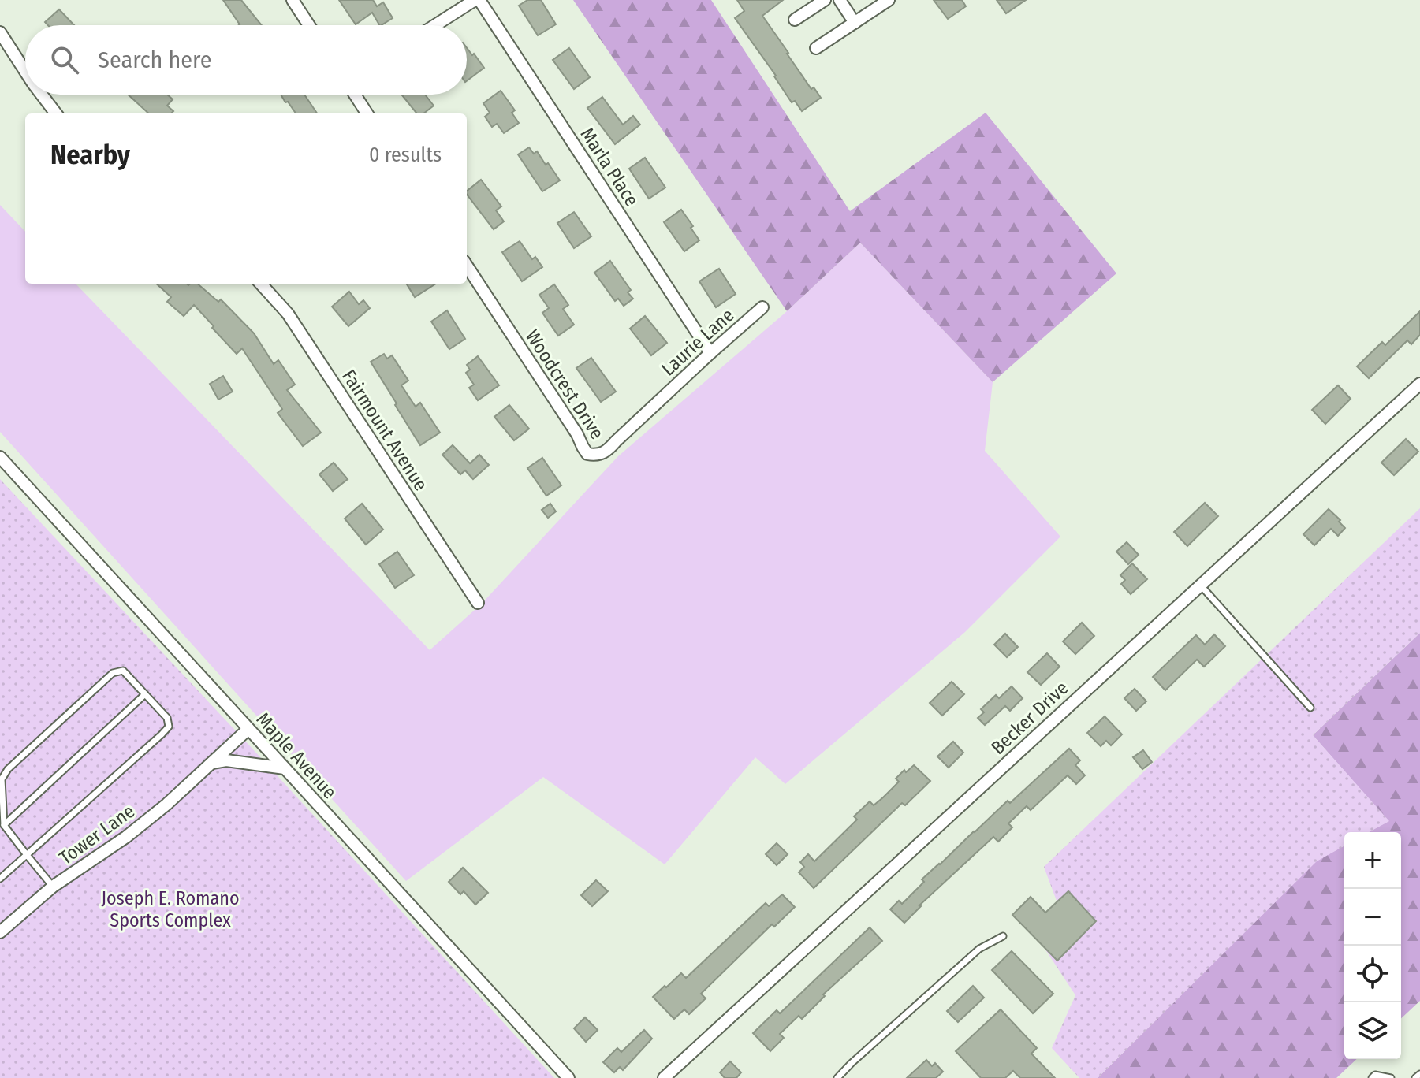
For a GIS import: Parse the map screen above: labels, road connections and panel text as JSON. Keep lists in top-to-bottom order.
{
  "streets": {
    "street": [
      "Marla Place",
      "Laurie Lane",
      "Woodcrest Drive",
      "Fairmount Avenue",
      "Becker Drive",
      "Maple Avenue",
      "Tower Lane"
    ]
  },
  "crossings": [
    ["Marla Place", "Laurie Lane"],
    ["Laurie Lane", "Woodcrest Drive"],
    ["Maple Avenue", "Tower Lane"]
  ],
  "parks": ["Joseph E. Romano Sports Complex"],
  "page": {
    "search": "Search here",
    "heading": ["Nearby", "0 results"],
    "map_buttons": ["+", "−"]
  }
}
